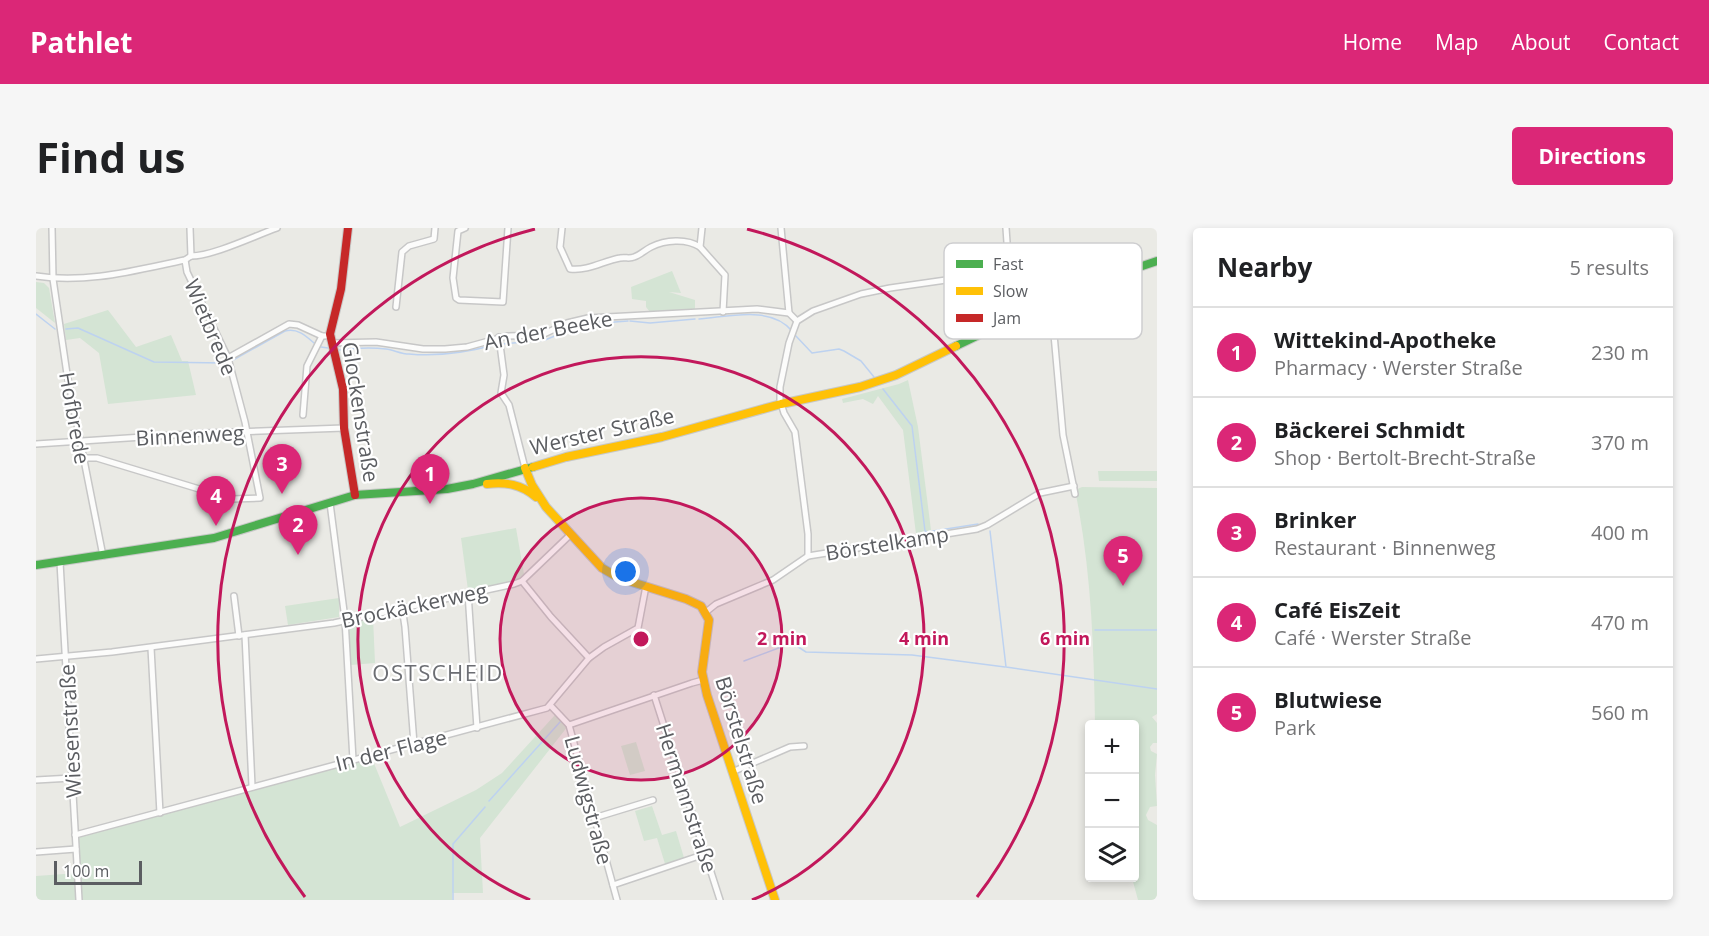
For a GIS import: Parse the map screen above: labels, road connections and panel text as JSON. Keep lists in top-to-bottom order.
{
  "streets": {
    "main road": ["Glockenstraße", "Werster Straße", "Börstelstraße"],
    "street": [
      "Wietbrede",
      "An der Beeke",
      "Hofbrede",
      "Binnenweg",
      "Börstelkamp",
      "Brockäckerweg",
      "Wiesenstraße",
      "In der Flage",
      "Hermannstraße",
      "Ludwigstraße"
    ]
  },
  "crossings": [
    ["Wietbrede", "An der Beeke"],
    ["Wietbrede", "Binnenweg"],
    ["An der Beeke", "Glockenstraße"],
    ["Glockenstraße", "Werster Straße"],
    ["Glockenstraße", "Binnenweg"],
    ["Hofbrede", "Werster Straße"],
    ["Hofbrede", "Binnenweg"],
    ["Werster Straße", "Wiesenstraße"],
    ["Börstelkamp", "Börstelstraße"],
    ["Brockäckerweg", "Wiesenstraße"],
    ["Wiesenstraße", "In der Flage"],
    ["In der Flage", "Ludwigstraße"]
  ],
  "districts": ["OSTSCHEID"],
  "legend": ["Fast", "Slow", "Jam"],
  "scale_bar": "100 m",
  "page": {
    "header": "Pathlet",
    "nav": [
      "Home",
      "Map",
      "About",
      "Contact"
    ],
    "buttons": "Directions",
    "title": "Find us",
    "heading": ["Nearby", "5 results"],
    "list": [
      {
        "mark": "1",
        "name": "Wittekind-Apotheke",
        "note": "Pharmacy · Werster Straße",
        "value": "230 m"
      },
      {
        "mark": "2",
        "name": "Bäckerei Schmidt",
        "note": "Shop · Bertolt-Brecht-Straße",
        "value": "370 m"
      },
      {
        "mark": "3",
        "name": "Brinker",
        "note": "Restaurant · Binnenweg",
        "value": "400 m"
      },
      {
        "mark": "4",
        "name": "Café EisZeit",
        "note": "Café · Werster Straße",
        "value": "470 m"
      },
      {
        "mark": "5",
        "name": "Blutwiese",
        "note": "Park",
        "value": "560 m"
      }
    ],
    "pins": [
      "3",
      "1",
      "4",
      "2",
      "5"
    ],
    "map_buttons": ["+", "−"],
    "scale": "100 m"
  },
  "rings": ["2 min", "4 min", "6 min"]
}
